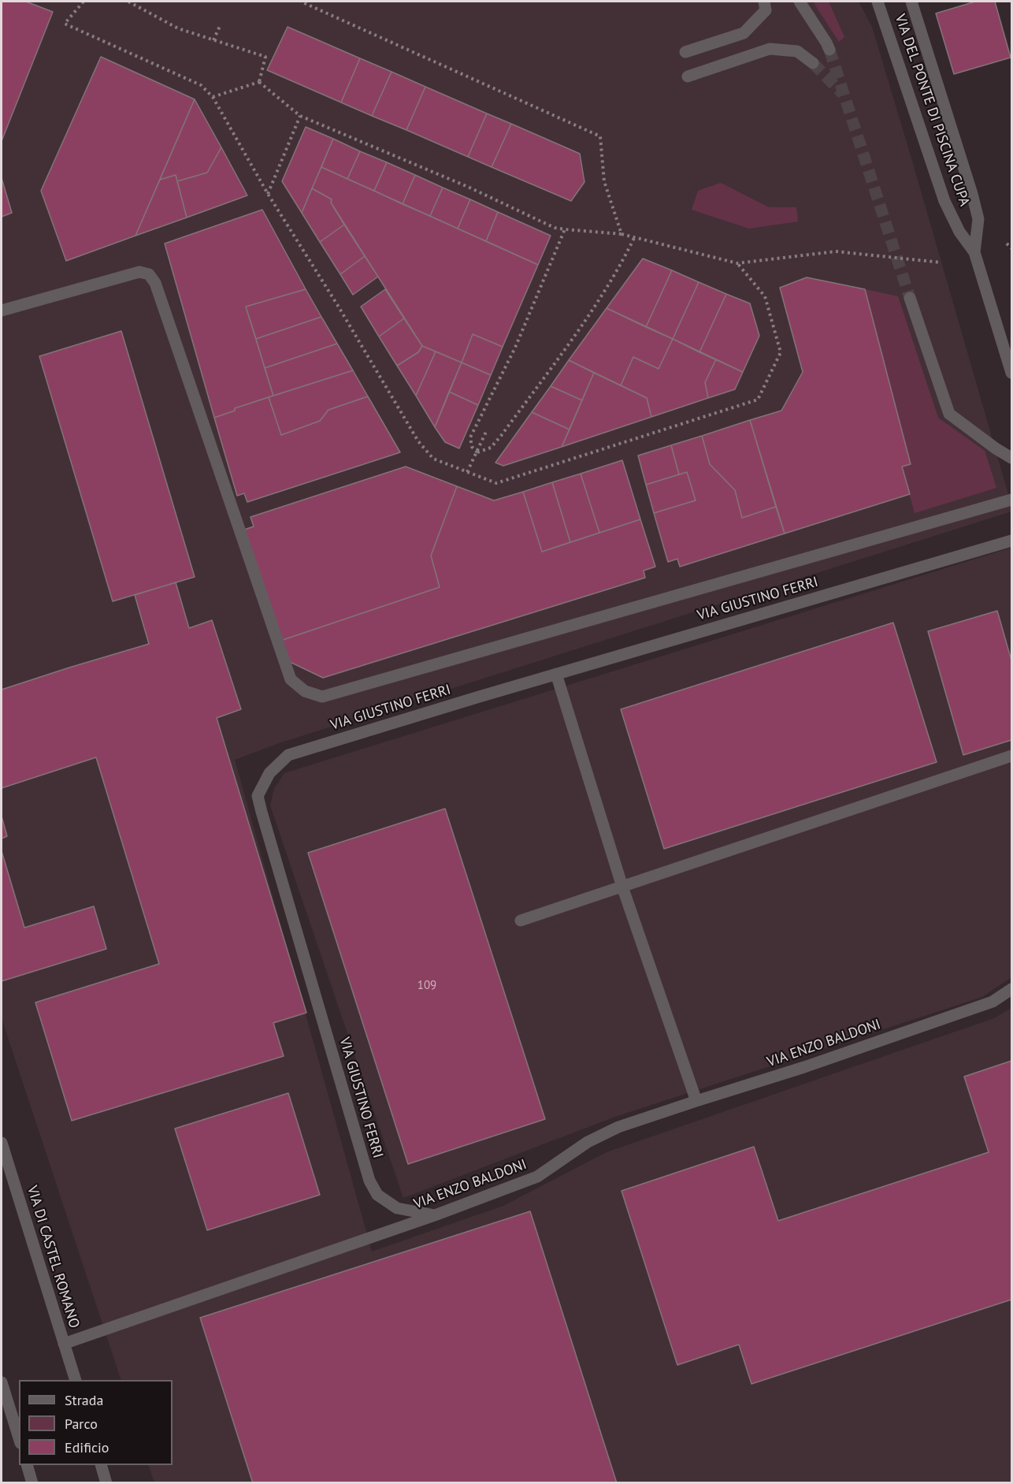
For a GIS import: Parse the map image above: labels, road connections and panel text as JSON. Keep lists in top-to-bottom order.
{
  "streets": {
    "street": [
      "VIA DEL PONTE DI PISCINA CUPA",
      "VIA GIUSTINO FERRI",
      "VIA ENZO BALDONI",
      "VIA DI CASTEL ROMANO"
    ]
  },
  "crossings": [
    ["VIA GIUSTINO FERRI", "VIA ENZO BALDONI"],
    ["VIA ENZO BALDONI", "VIA DI CASTEL ROMANO"]
  ],
  "house_numbers": ["109"],
  "legend": ["Strada", "Parco", "Edificio"]
}
